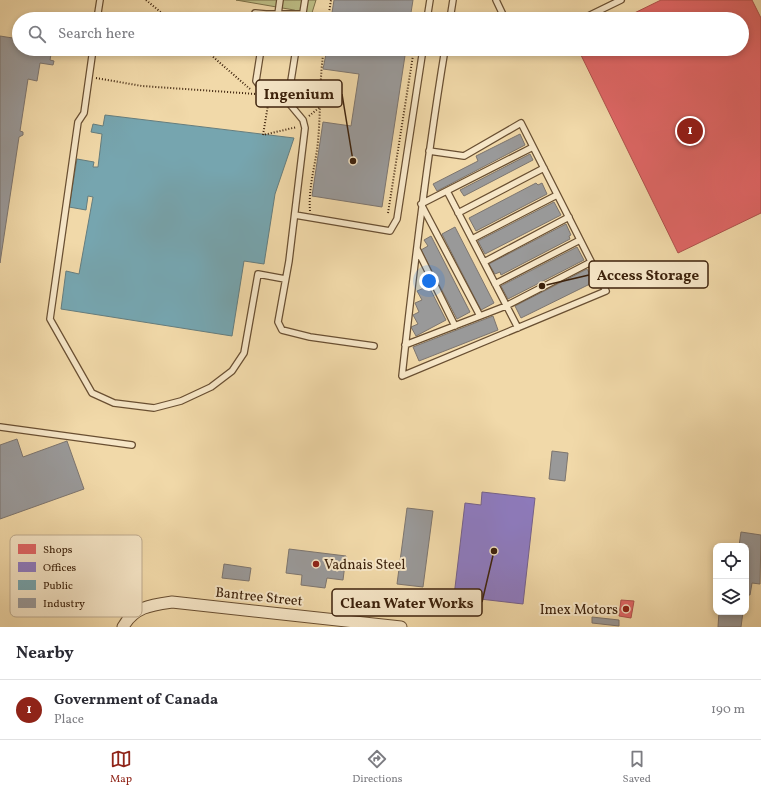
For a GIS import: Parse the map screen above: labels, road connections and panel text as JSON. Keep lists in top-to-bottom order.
{
  "streets": {
    "street": ["Bantree Street"]
  },
  "places": [
    "Ingenium",
    "Access Storage",
    "Clean Water Works",
    "Vadnais Steel",
    "Imex Motors"
  ],
  "legend": [
    "Shops",
    "Offices",
    "Public",
    "Industry"
  ],
  "page": {
    "search": "Search here",
    "pins": "1",
    "heading": "Nearby",
    "list": [
      {
        "mark": "1",
        "name": "Government of Canada",
        "note": "Place",
        "value": "190 m"
      }
    ],
    "nav": ["Map", "Directions", "Saved"]
  }
}
